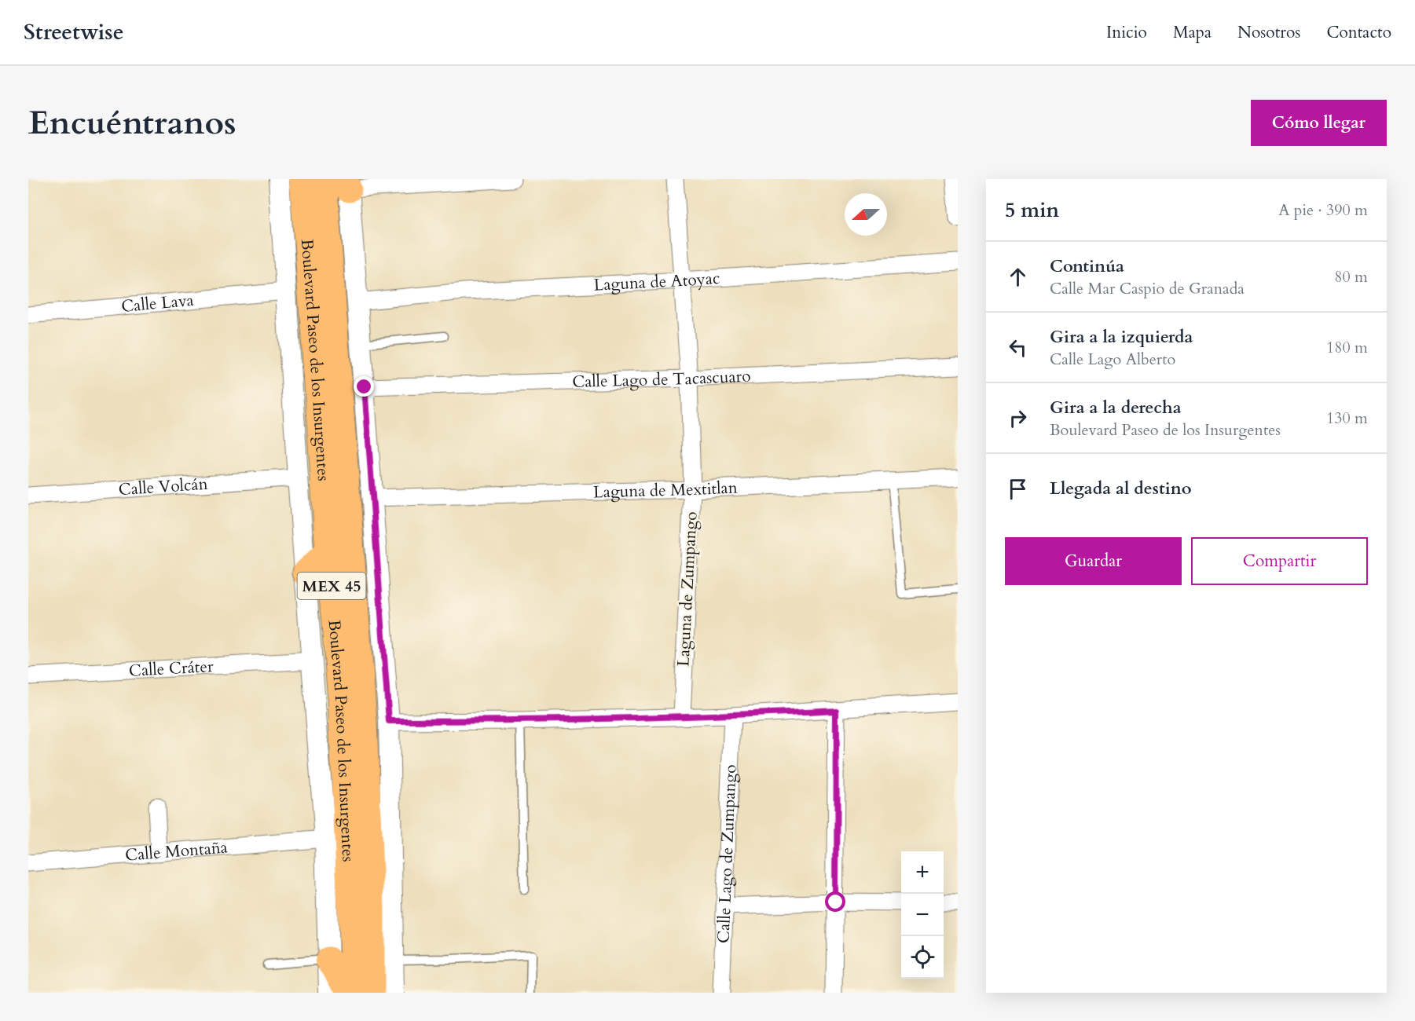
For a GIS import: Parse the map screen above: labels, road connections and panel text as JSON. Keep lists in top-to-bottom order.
{
  "streets": {
    "main road": ["Boulevard Paseo de los Insurgentes", "MEX 45"],
    "street": [
      "Laguna de Atoyac",
      "Calle Lava",
      "Calle Lago de Tacascuaro",
      "Calle Volcán",
      "Laguna de Mextitlan",
      "Laguna de Zumpango",
      "Calle Cráter",
      "Calle Montaña",
      "Calle Lago de Zumpango"
    ]
  },
  "crossings": [
    ["Laguna de Atoyac", "Boulevard Paseo de los Insurgentes"],
    ["Laguna de Atoyac", "Laguna de Zumpango"],
    ["Calle Lava", "Boulevard Paseo de los Insurgentes"],
    ["Boulevard Paseo de los Insurgentes", "Calle Lago de Tacascuaro"],
    ["Boulevard Paseo de los Insurgentes", "Calle Volcán"],
    ["Boulevard Paseo de los Insurgentes", "Laguna de Mextitlan"],
    ["Boulevard Paseo de los Insurgentes", "Calle Cráter"],
    ["Boulevard Paseo de los Insurgentes", "Calle Montaña"],
    ["Calle Lago de Tacascuaro", "Laguna de Zumpango"],
    ["Laguna de Mextitlan", "Laguna de Zumpango"]
  ],
  "north": "left",
  "page": {
    "header": "Streetwise",
    "nav": [
      "Inicio",
      "Mapa",
      "Nosotros",
      "Contacto"
    ],
    "buttons": [
      "Cómo llegar",
      ["Guardar", "Compartir"]
    ],
    "title": "Encuéntranos",
    "heading": ["5 min", "A pie · 390 m"],
    "list": [
      ["Continúa", "Calle Mar Caspio de Granada", "80 m"],
      ["Gira a la izquierda", "Calle Lago Alberto", "180 m"],
      ["Gira a la derecha", "Boulevard Paseo de los Insurgentes", "130 m"],
      "Llegada al destino"
    ],
    "map_buttons": ["+", "−"]
  }
}
